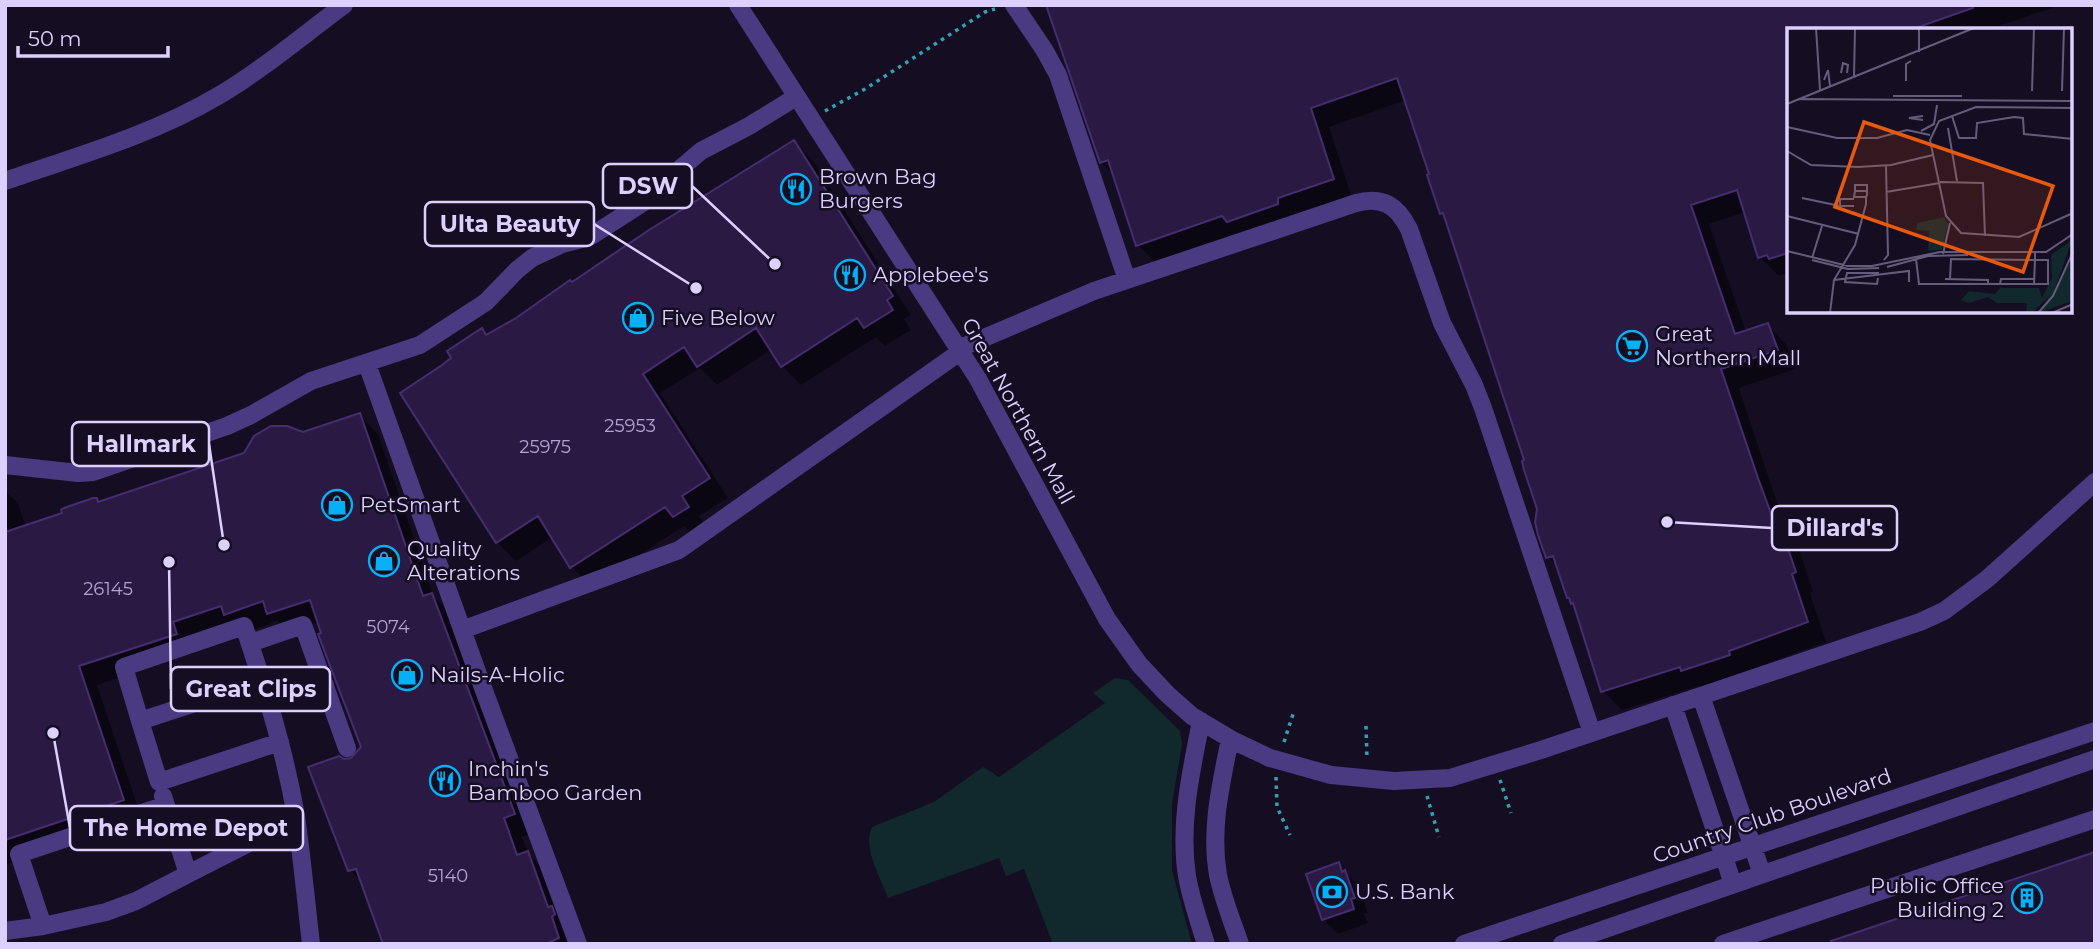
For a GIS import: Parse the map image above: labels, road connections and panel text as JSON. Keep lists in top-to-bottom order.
{
  "streets": {
    "street": ["Great Northern Mall", "Country Club Boulevard"]
  },
  "places": {
    "restaurant": ["Brown Bag Burgers", "Applebee's", "Inchin's Bamboo Garden"],
    "other": [
      "DSW",
      "Ulta Beauty",
      "Dillard's",
      "Hallmark",
      "Great Clips",
      "The Home Depot"
    ],
    "shop": [
      "Five Below",
      "PetSmart",
      "Quality Alterations",
      "Nails-A-Holic"
    ],
    "supermarket": ["Great Northern Mall"],
    "bank": ["U.S. Bank"],
    "building": ["Public Office Building 2"]
  },
  "house_numbers": [
    "25953",
    "25975",
    "26145",
    "5074",
    "5140"
  ],
  "scale_bar": "50 m"
}
